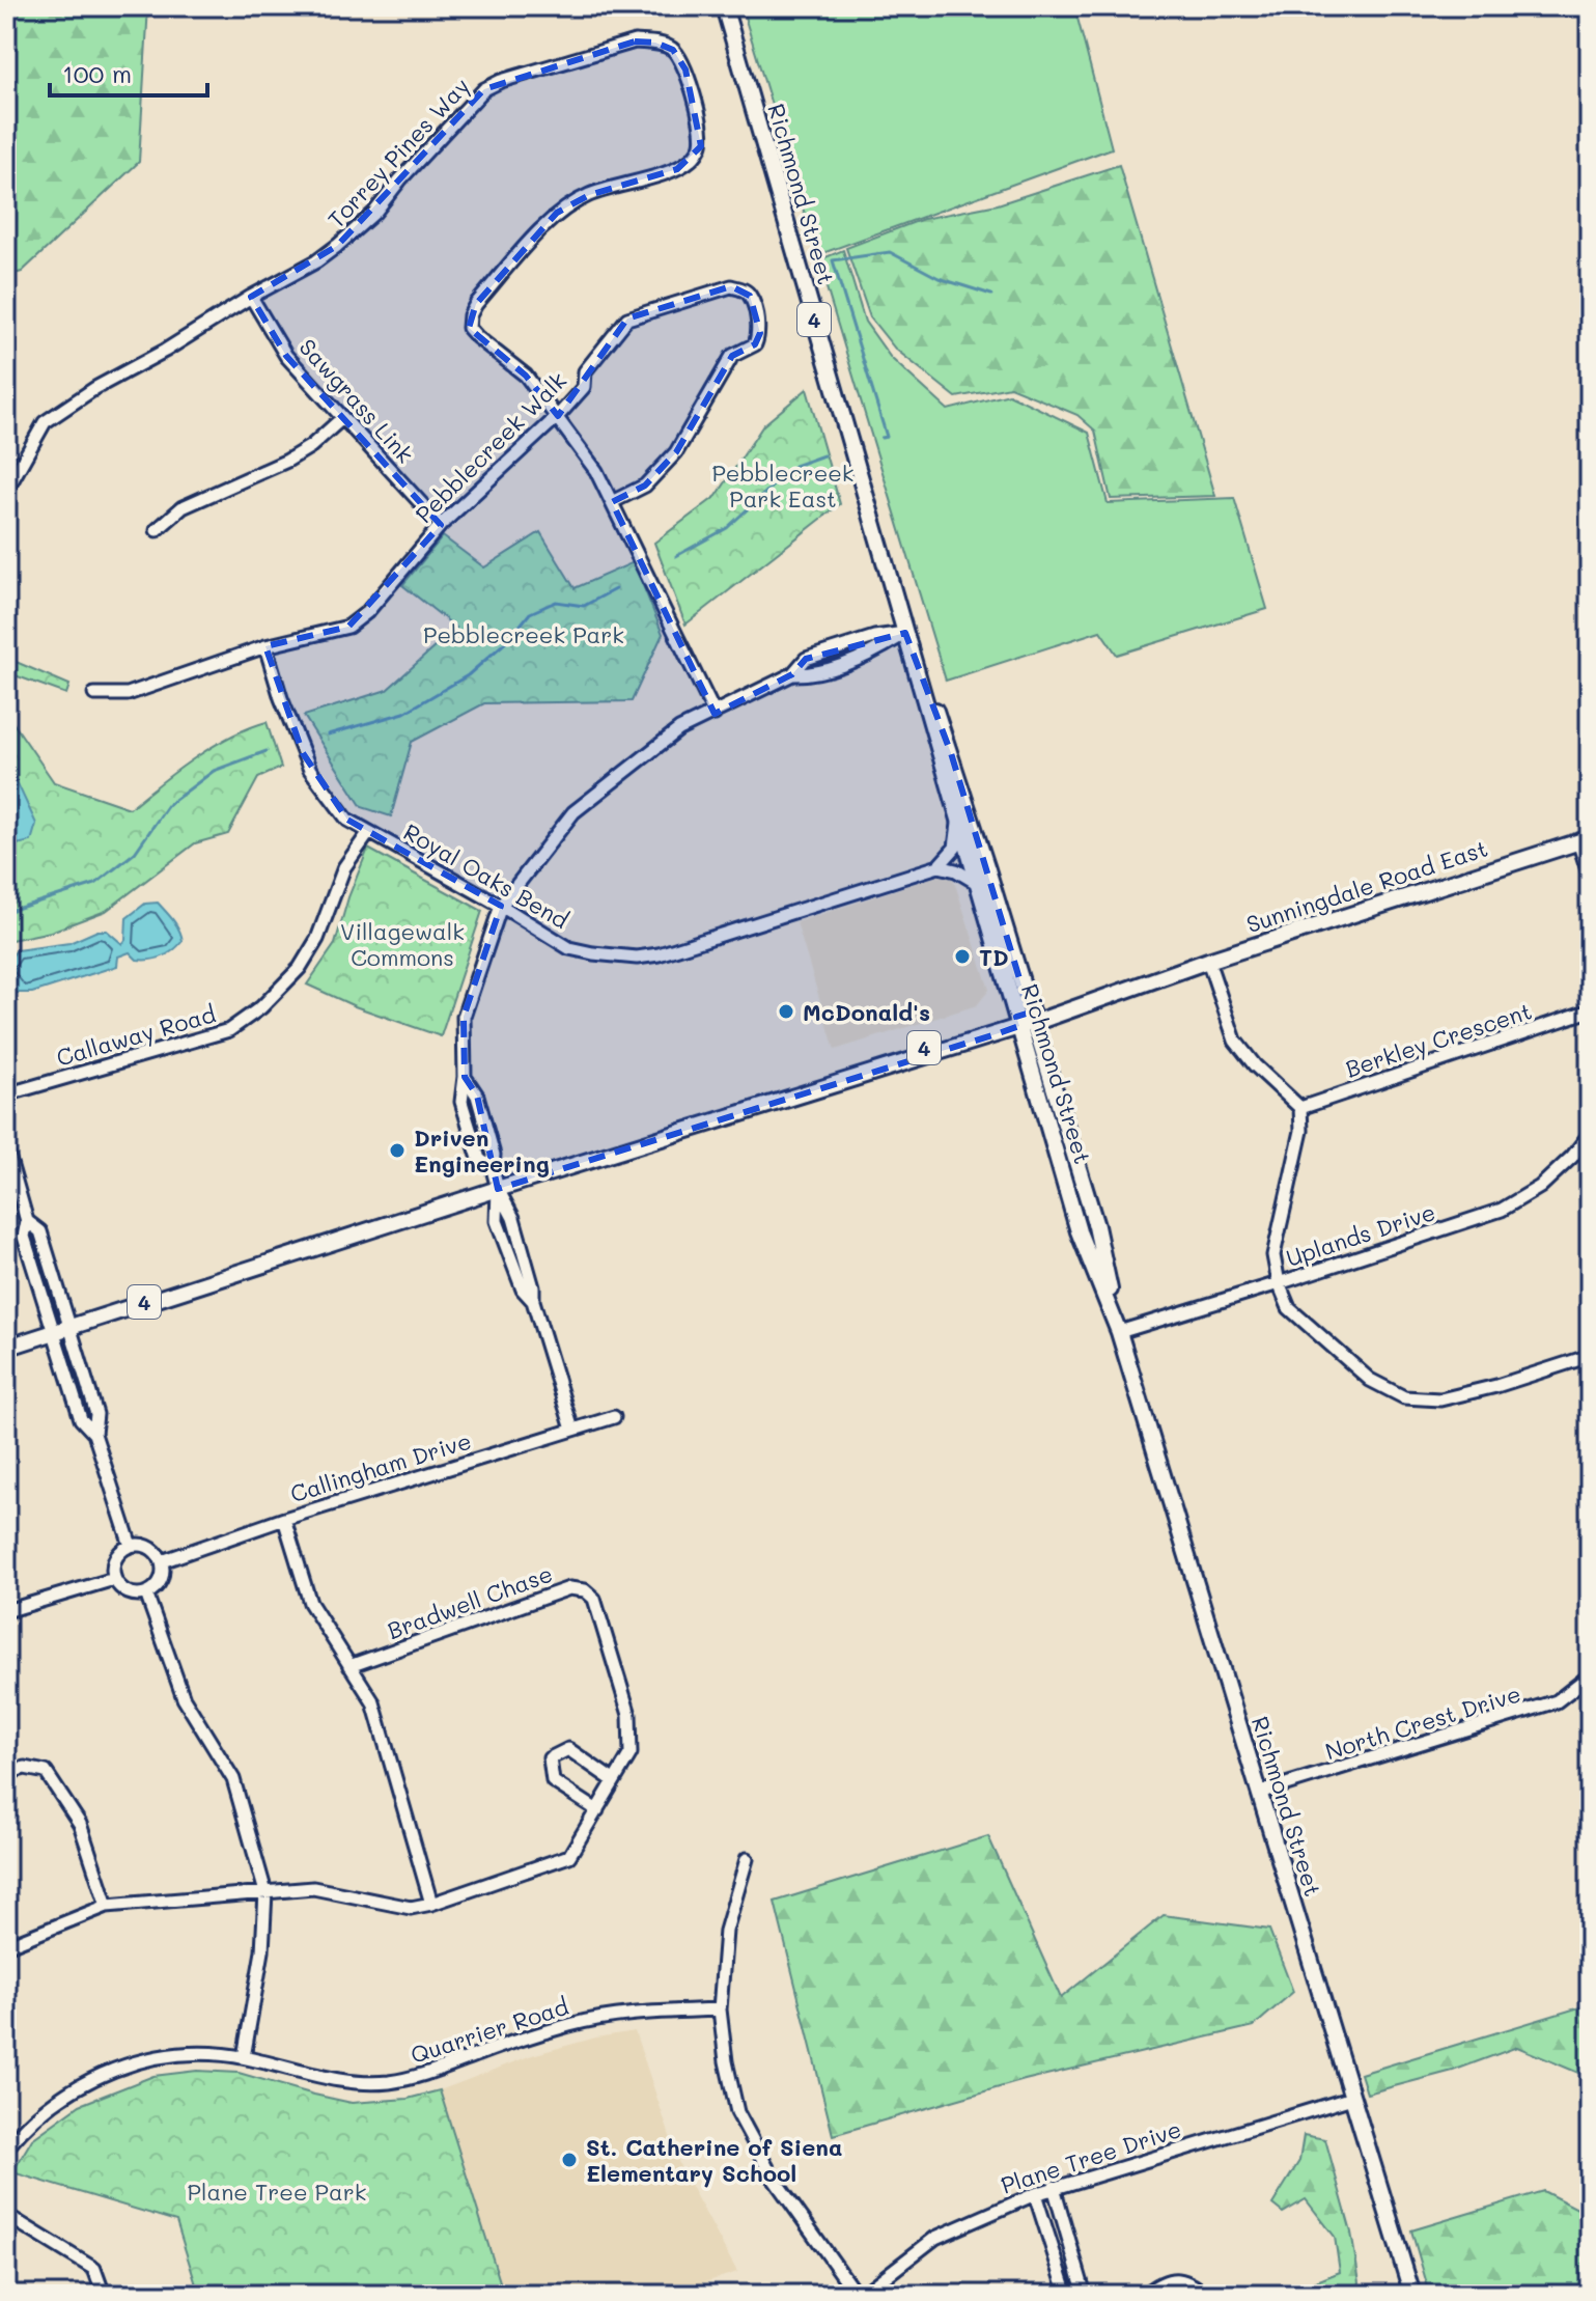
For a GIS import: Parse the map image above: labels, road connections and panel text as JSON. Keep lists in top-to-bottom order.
{
  "streets": {
    "main road": ["Richmond Street", "4", "Sunningdale Road East"],
    "street": [
      "Torrey Pines Way",
      "Sawgrass Link",
      "Pebblecreek Walk",
      "Royal Oaks Bend",
      "Callaway Road",
      "Berkley Crescent",
      "Uplands Drive",
      "Callingham Drive",
      "Bradwell Chase",
      "North Crest Drive",
      "Quarrier Road",
      "Plane Tree Drive"
    ]
  },
  "crossings": [
    ["Torrey Pines Way", "Sawgrass Link"],
    ["Torrey Pines Way", "Pebblecreek Walk"],
    ["Richmond Street", "Sunningdale Road East"],
    ["Richmond Street", "Uplands Drive"],
    ["Richmond Street", "North Crest Drive"],
    ["Richmond Street", "Plane Tree Drive"],
    ["4", "Sunningdale Road East"],
    ["Sawgrass Link", "Pebblecreek Walk"],
    ["Pebblecreek Walk", "Royal Oaks Bend"],
    ["Royal Oaks Bend", "Callaway Road"]
  ],
  "parks": [
    "Pebblecreek Park East",
    "Pebblecreek Park",
    "Villagewalk Commons",
    "Plane Tree Park"
  ],
  "places": [
    "TD",
    "McDonald's",
    "Driven Engineering",
    "St. Catherine of Siena Elementary School"
  ],
  "scale_bar": "100 m"
}
